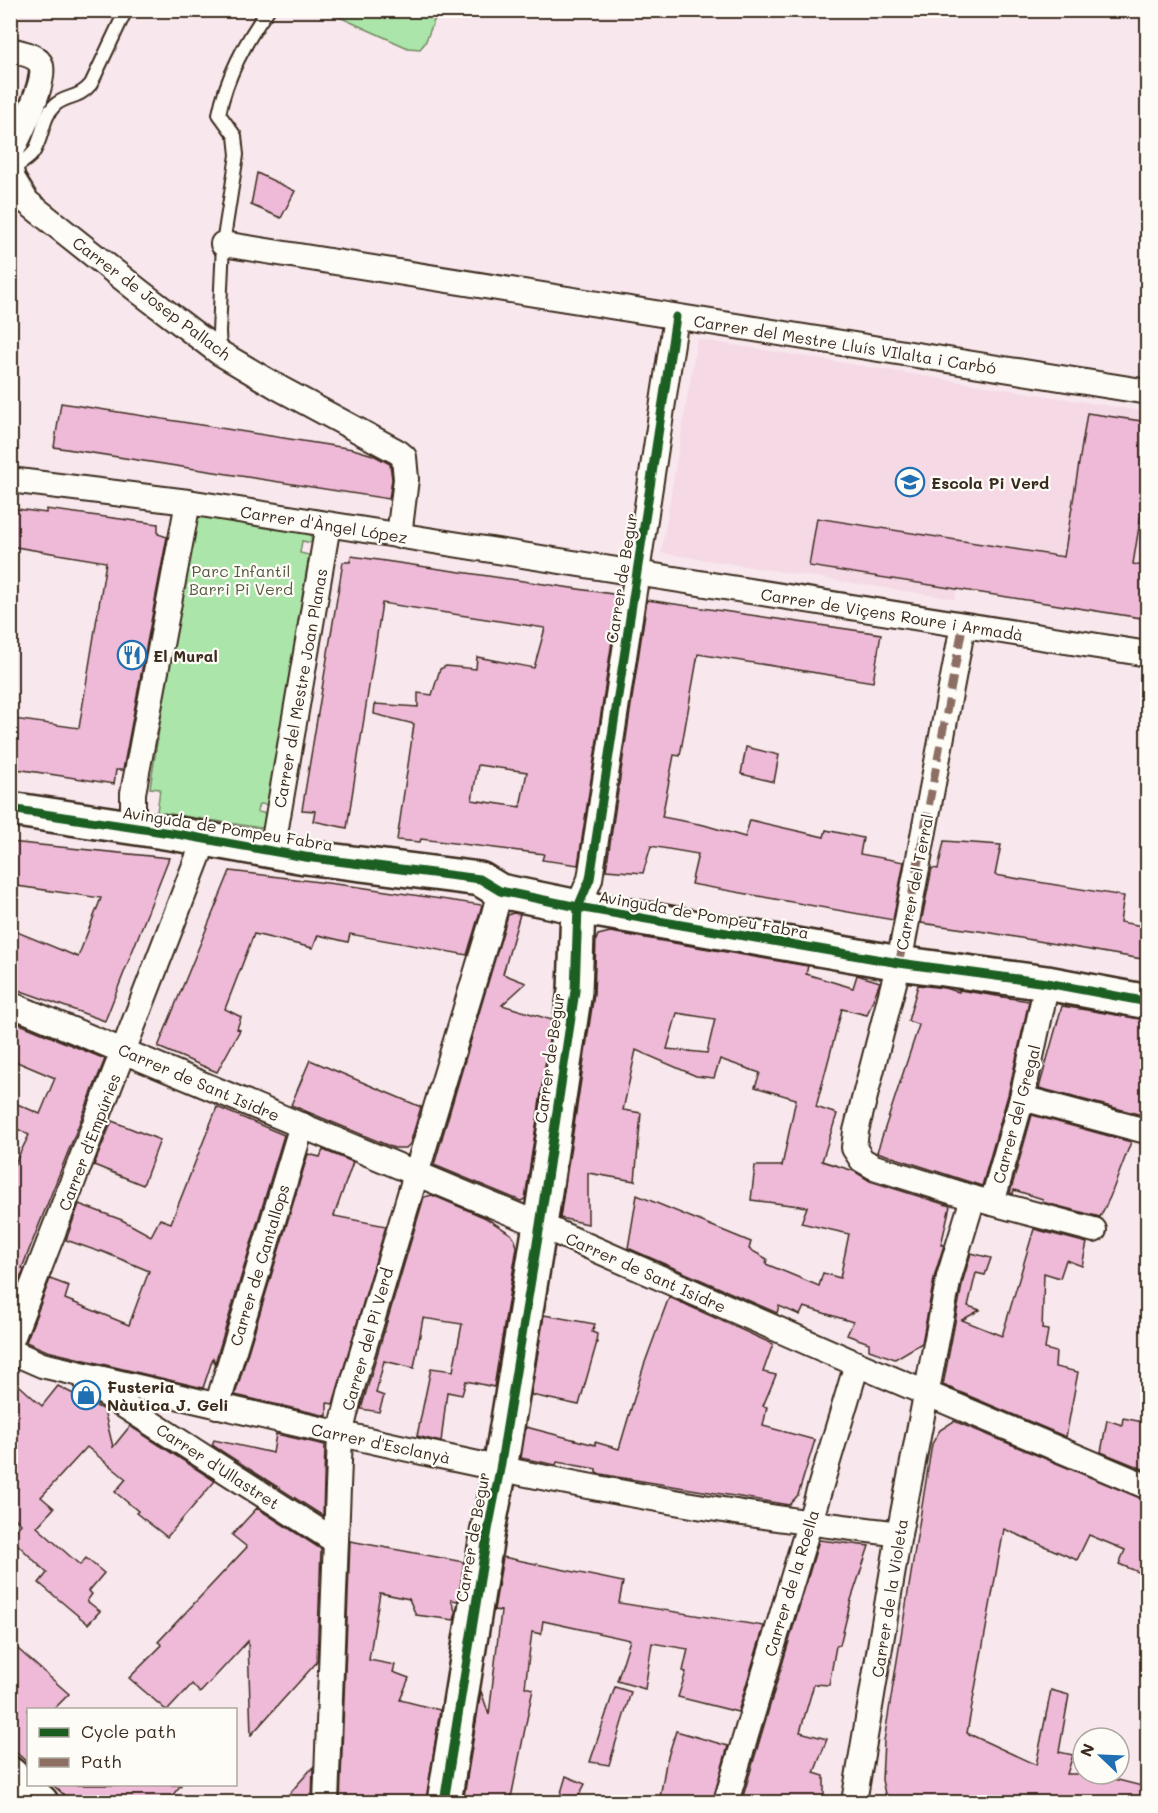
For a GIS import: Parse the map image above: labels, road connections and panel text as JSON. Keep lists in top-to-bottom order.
{
  "streets": {
    "street": [
      "Carrer de Josep Pallach",
      "Carrer del Mestre Lluís VIlalta i Carbó",
      "Carrer d'Àngel López",
      "Carrer de Begur",
      "Carrer de Viçens Roure i Armadà",
      "Carrer del Mestre Joan Planas",
      "Avinguda de Pompeu Fabra",
      "Carrer del Terral",
      "Carrer de Sant Isidre",
      "Carrer del Gregal",
      "Carrer d'Empúries",
      "Carrer de Cantallops",
      "Carrer del Pi Verd",
      "Carrer d'Esclanyà",
      "Carrer d'Ullastret",
      "Carrer de la Roella",
      "Carrer de la Violeta"
    ]
  },
  "crossings": [
    ["Carrer de Josep Pallach", "Carrer d'Àngel López"],
    ["Carrer del Mestre Lluís VIlalta i Carbó", "Carrer de Begur"],
    ["Carrer d'Àngel López", "Carrer de Begur"],
    ["Carrer d'Àngel López", "Carrer de Viçens Roure i Armadà"],
    ["Carrer d'Àngel López", "Carrer del Mestre Joan Planas"],
    ["Carrer de Begur", "Carrer de Viçens Roure i Armadà"],
    ["Carrer de Begur", "Avinguda de Pompeu Fabra"],
    ["Carrer de Begur", "Carrer de Sant Isidre"],
    ["Carrer de Begur", "Carrer d'Esclanyà"],
    ["Carrer de Viçens Roure i Armadà", "Carrer del Terral"],
    ["Carrer del Mestre Joan Planas", "Avinguda de Pompeu Fabra"],
    ["Avinguda de Pompeu Fabra", "Carrer del Terral"],
    ["Avinguda de Pompeu Fabra", "Carrer del Gregal"],
    ["Avinguda de Pompeu Fabra", "Carrer d'Empúries"],
    ["Avinguda de Pompeu Fabra", "Carrer del Pi Verd"],
    ["Carrer del Terral", "Carrer del Gregal"],
    ["Carrer de Sant Isidre", "Carrer del Gregal"],
    ["Carrer de Sant Isidre", "Carrer d'Empúries"],
    ["Carrer de Sant Isidre", "Carrer de Cantallops"],
    ["Carrer de Sant Isidre", "Carrer del Pi Verd"],
    ["Carrer de Sant Isidre", "Carrer de la Roella"],
    ["Carrer de Sant Isidre", "Carrer de la Violeta"],
    ["Carrer del Gregal", "Carrer de la Violeta"],
    ["Carrer de Cantallops", "Carrer d'Esclanyà"],
    ["Carrer del Pi Verd", "Carrer d'Esclanyà"],
    ["Carrer del Pi Verd", "Carrer d'Ullastret"],
    ["Carrer d'Esclanyà", "Carrer d'Ullastret"],
    ["Carrer d'Esclanyà", "Carrer de la Roella"],
    ["Carrer d'Esclanyà", "Carrer de la Violeta"]
  ],
  "parks": ["Parc Infantil Barri Pi Verd"],
  "places": {
    "school or university": ["Escola Pi Verd"],
    "restaurant": ["El Mural"],
    "shop": ["Fusteria Nàutica J. Geli"]
  },
  "legend": ["Cycle path", "Path"],
  "north": "top left"
}
